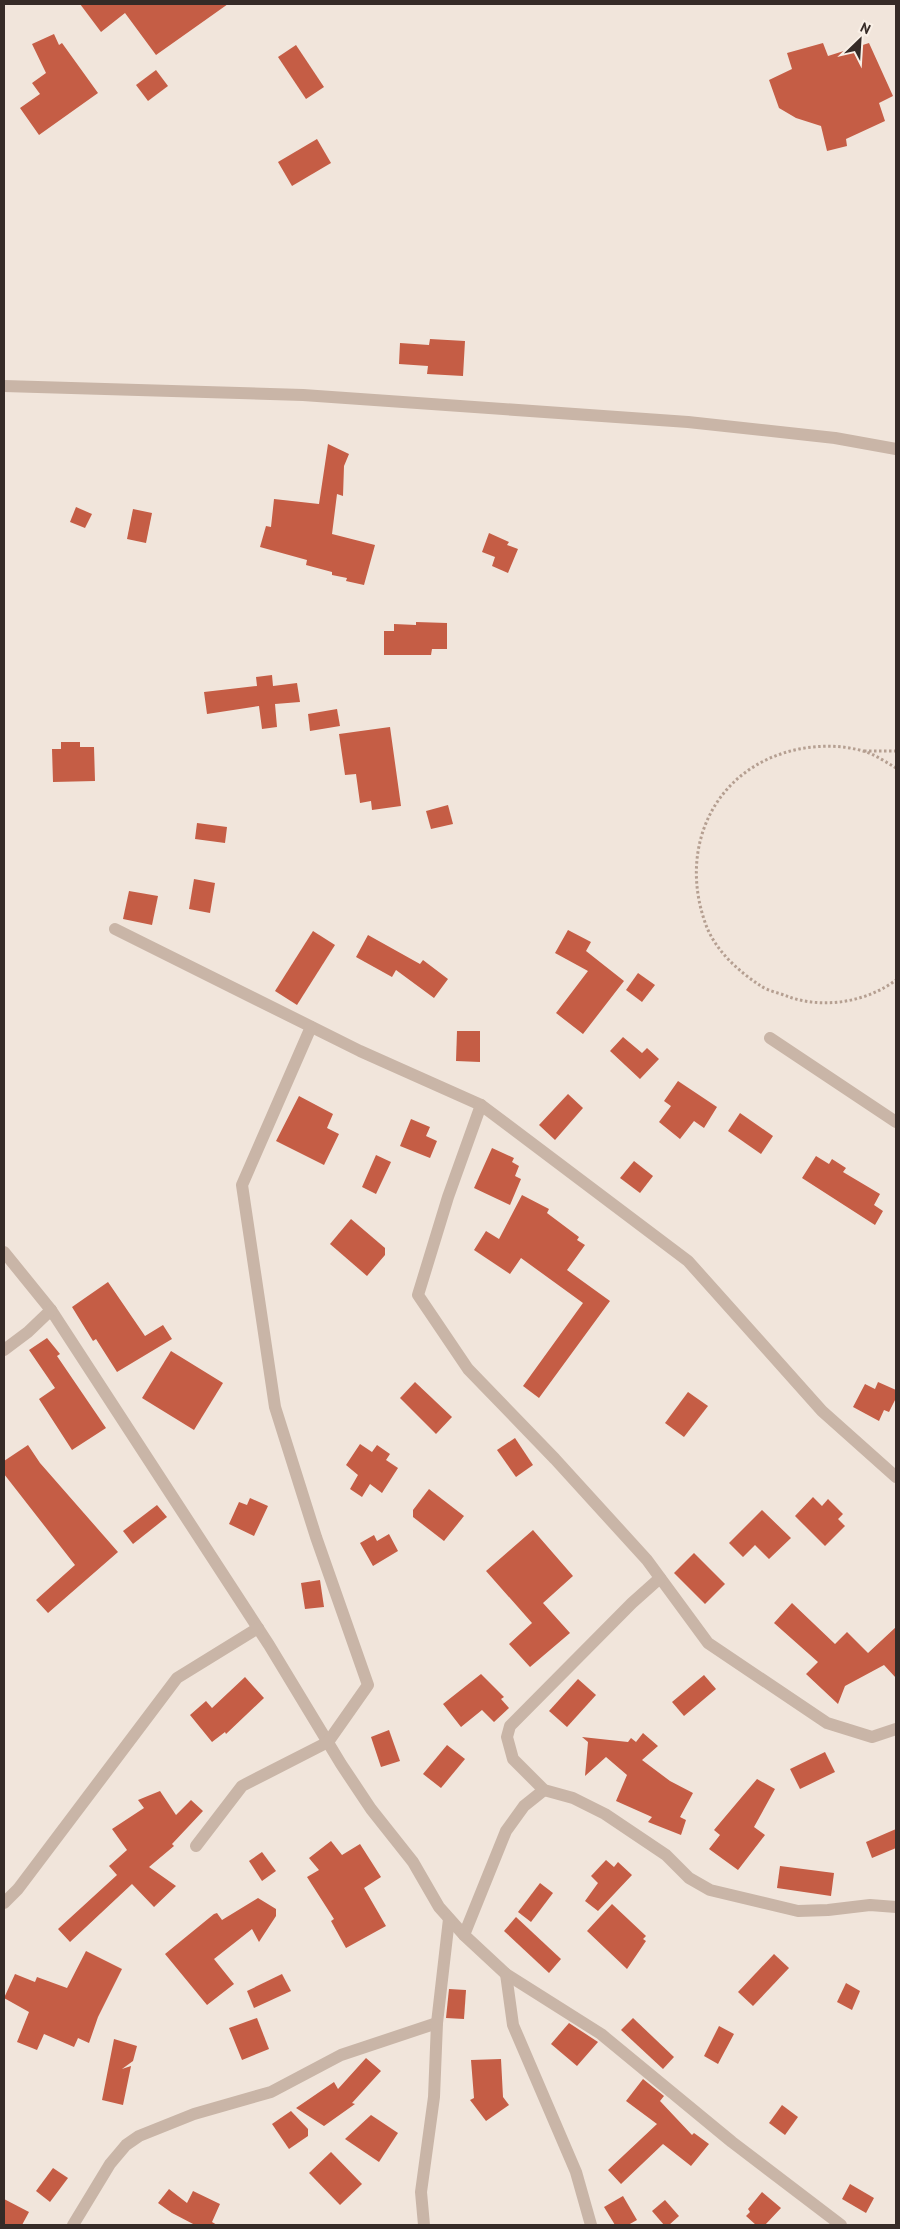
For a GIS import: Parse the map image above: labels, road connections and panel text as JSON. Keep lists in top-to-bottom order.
{
  "north": "top right"
}
